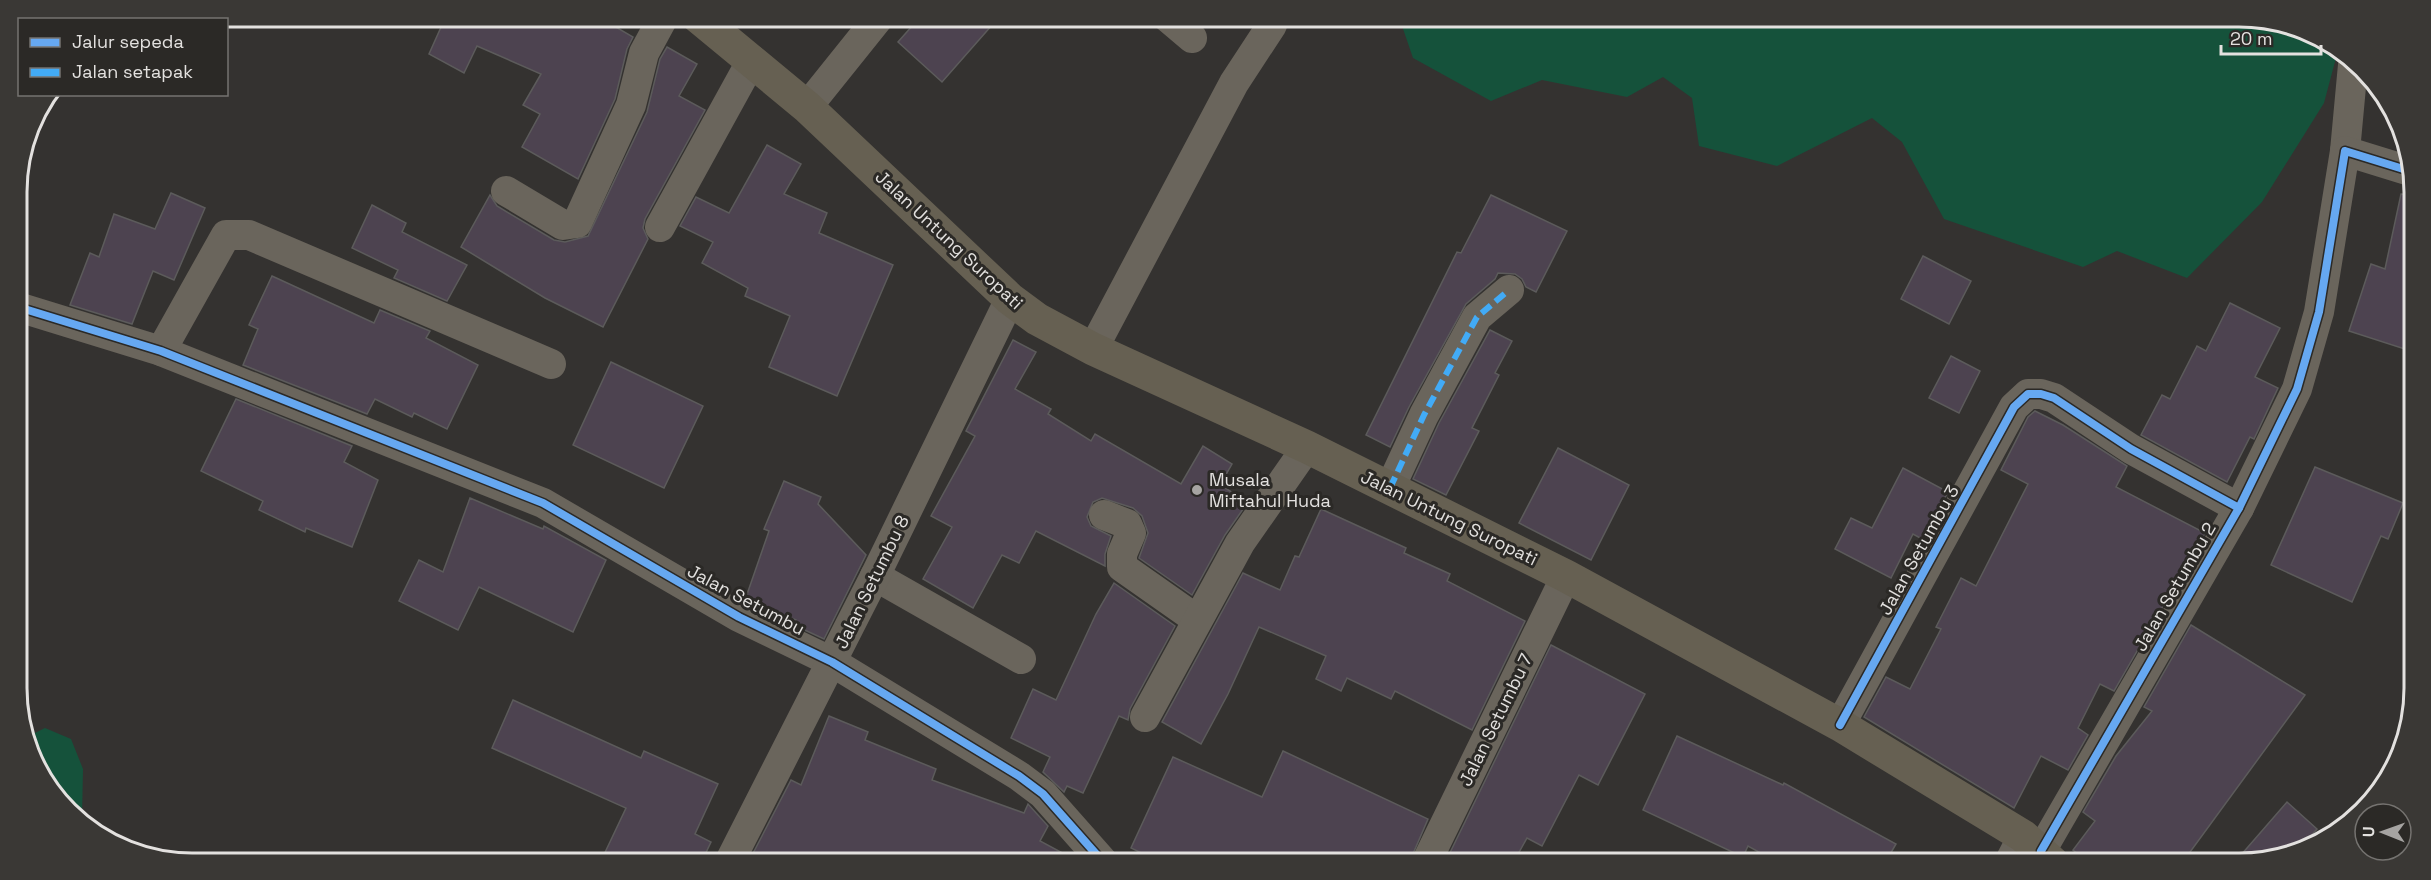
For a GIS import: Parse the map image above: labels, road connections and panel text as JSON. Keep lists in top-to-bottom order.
{
  "streets": {
    "main road": ["Jalan Untung Suropati"],
    "street": [
      "Jalan Setumbu 3",
      "Jalan Setumbu 8",
      "Jalan Setumbu 2",
      "Jalan Setumbu",
      "Jalan Setumbu 7"
    ]
  },
  "crossings": [
    ["Jalan Untung Suropati", "Jalan Setumbu 3"],
    ["Jalan Untung Suropati", "Jalan Setumbu 8"],
    ["Jalan Untung Suropati", "Jalan Setumbu 2"],
    ["Jalan Untung Suropati", "Jalan Setumbu 7"],
    ["Jalan Setumbu 3", "Jalan Setumbu 2"],
    ["Jalan Setumbu 8", "Jalan Setumbu"]
  ],
  "places": ["Musala Miftahul Huda"],
  "legend": ["Jalur sepeda", "Jalan setapak"],
  "scale_bar": "20 m",
  "north": "left"
}
